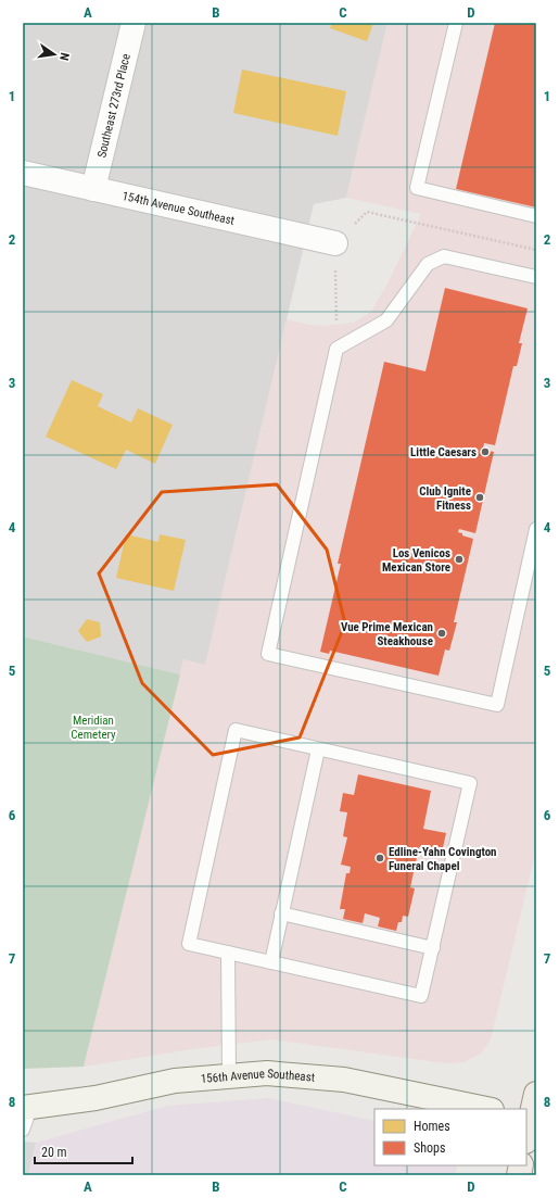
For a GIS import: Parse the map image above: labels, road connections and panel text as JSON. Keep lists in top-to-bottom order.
{
  "streets": {
    "street": ["Southeast 273rd Place", "154th Avenue Southeast", "156th Avenue Southeast"]
  },
  "crossings": [
    ["Southeast 273rd Place", "154th Avenue Southeast"]
  ],
  "parks": ["Meridian Cemetery"],
  "places": [
    "Little Caesars",
    "Club Ignite Fitness",
    "Los Venicos Mexican Store",
    "Vue Prime Mexican Steakhouse",
    "Edline-Yahn Covington Funeral Chapel"
  ],
  "legend": ["Homes", "Shops"],
  "scale_bar": "20 m",
  "north": "right",
  "grid": {
    "columns": [
      "A",
      "B",
      "C",
      "D"
    ],
    "rows": [
      "1",
      "2",
      "3",
      "4",
      "5",
      "6",
      "7",
      "8"
    ]
  }
}
